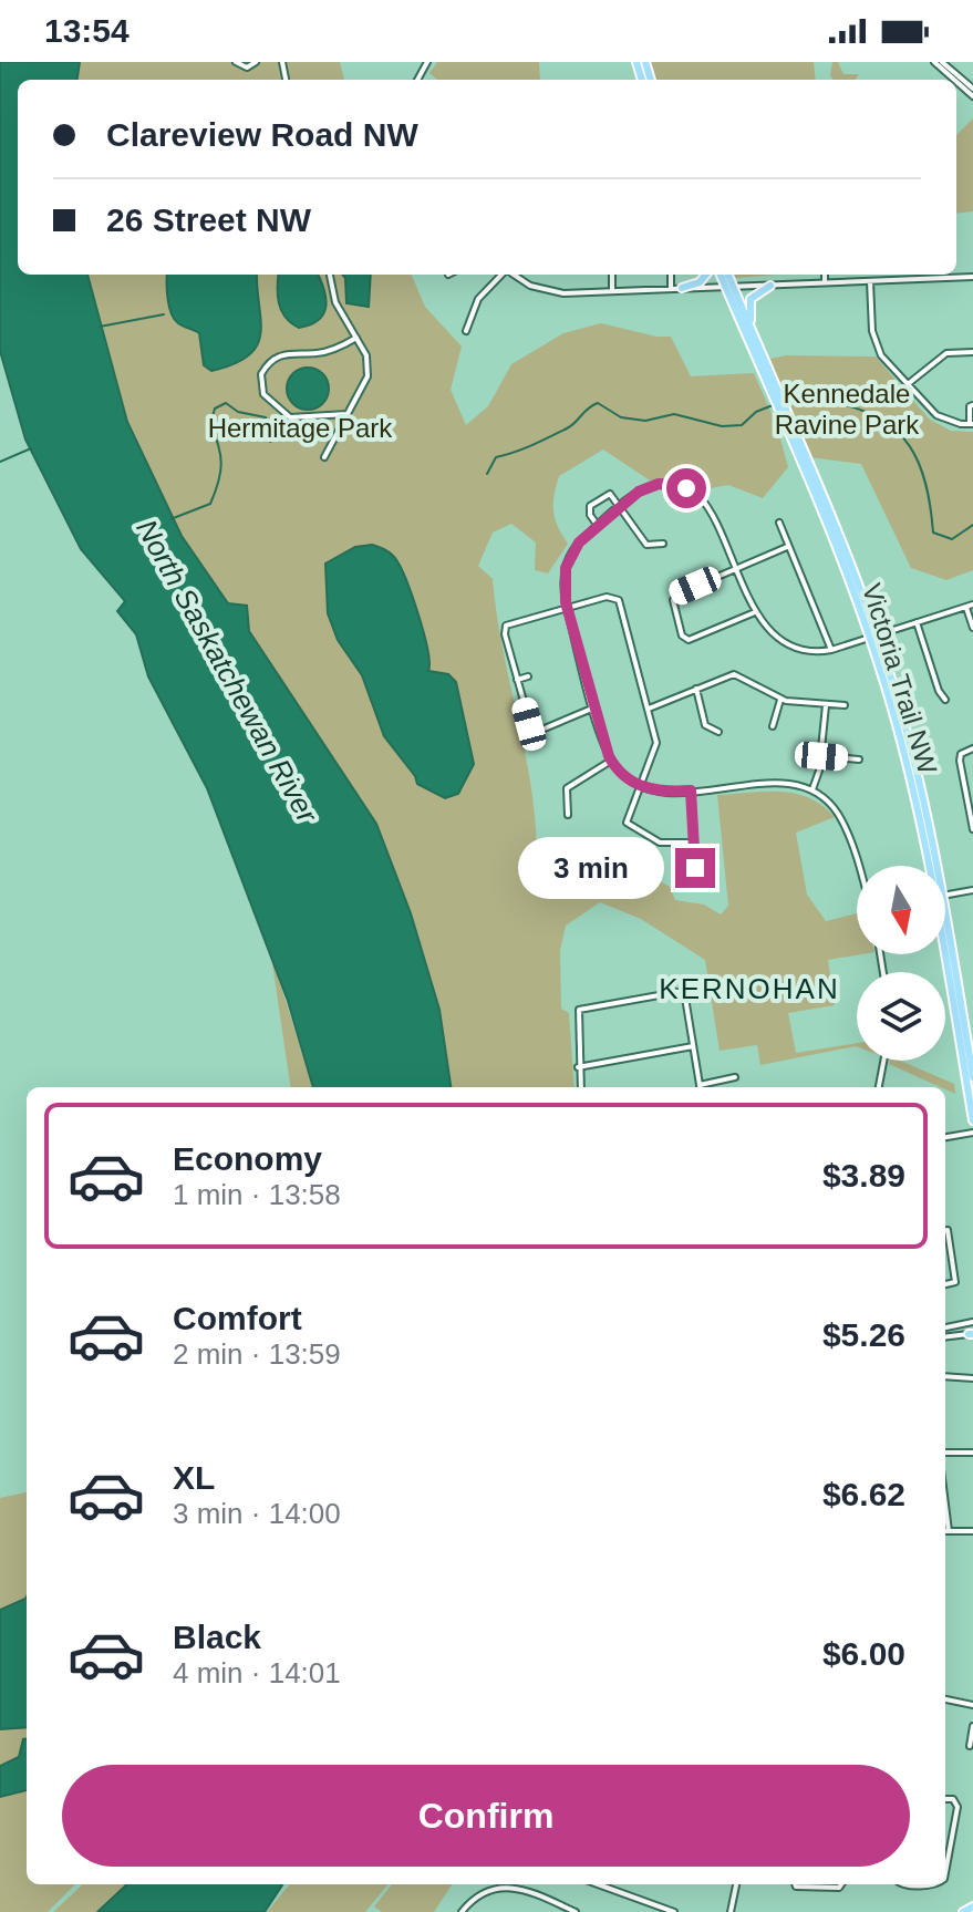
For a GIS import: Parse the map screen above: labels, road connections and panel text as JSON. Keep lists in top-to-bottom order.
{
  "streets": {
    "main road": ["Victoria Trail NW"]
  },
  "districts": ["KERNOHAN"],
  "water": ["North Saskatchewan River"],
  "parks": ["Kennedale Ravine Park", "Hermitage Park"],
  "north": "bottom",
  "page": {
    "status": "13:54",
    "banner": ["Clareview Road NW", "26 Street NW"],
    "bubble": "3 min",
    "list": [
      {
        "name": "Economy",
        "note": "1 min · 13:58",
        "value": "$3.89"
      },
      {
        "name": "Comfort",
        "note": "2 min · 13:59",
        "value": "$5.26"
      },
      {
        "name": "XL",
        "note": "3 min · 14:00",
        "value": "$6.62"
      },
      {
        "name": "Black",
        "note": "4 min · 14:01",
        "value": "$6.00"
      }
    ],
    "buttons": "Confirm"
  }
}
